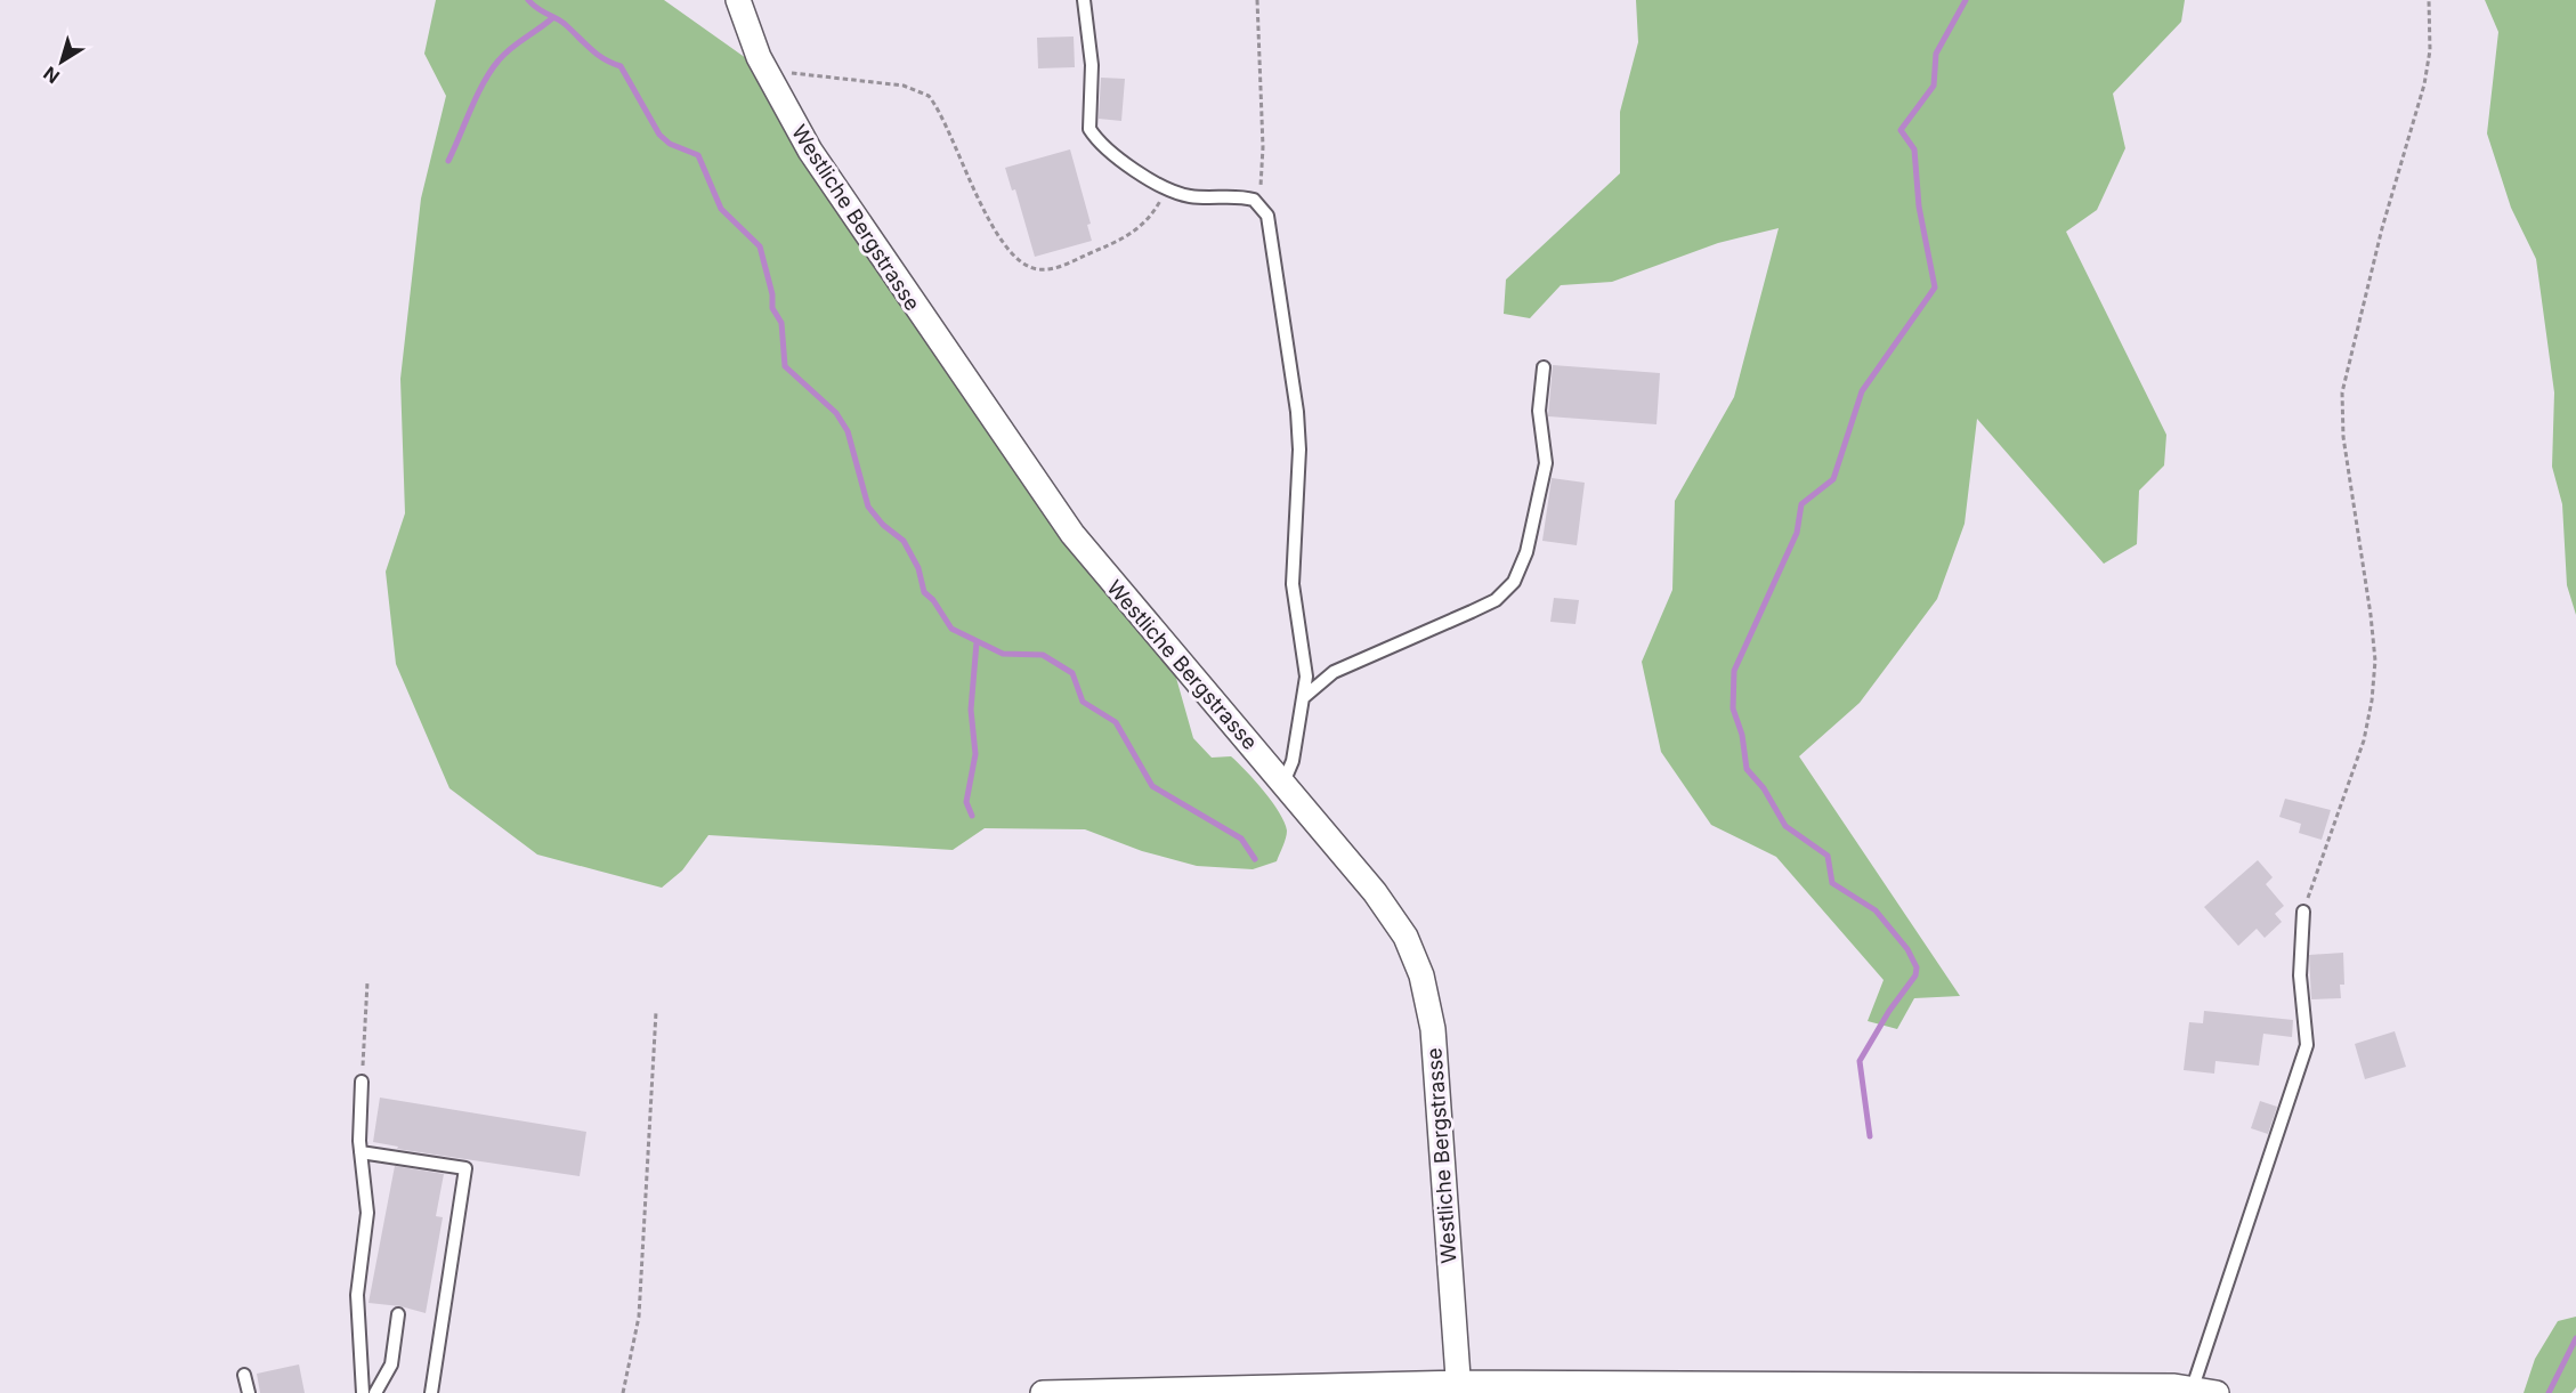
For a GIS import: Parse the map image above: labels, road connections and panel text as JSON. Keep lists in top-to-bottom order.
{
  "streets": {
    "street": ["Westliche Bergstrasse"]
  },
  "north": "bottom left"
}
